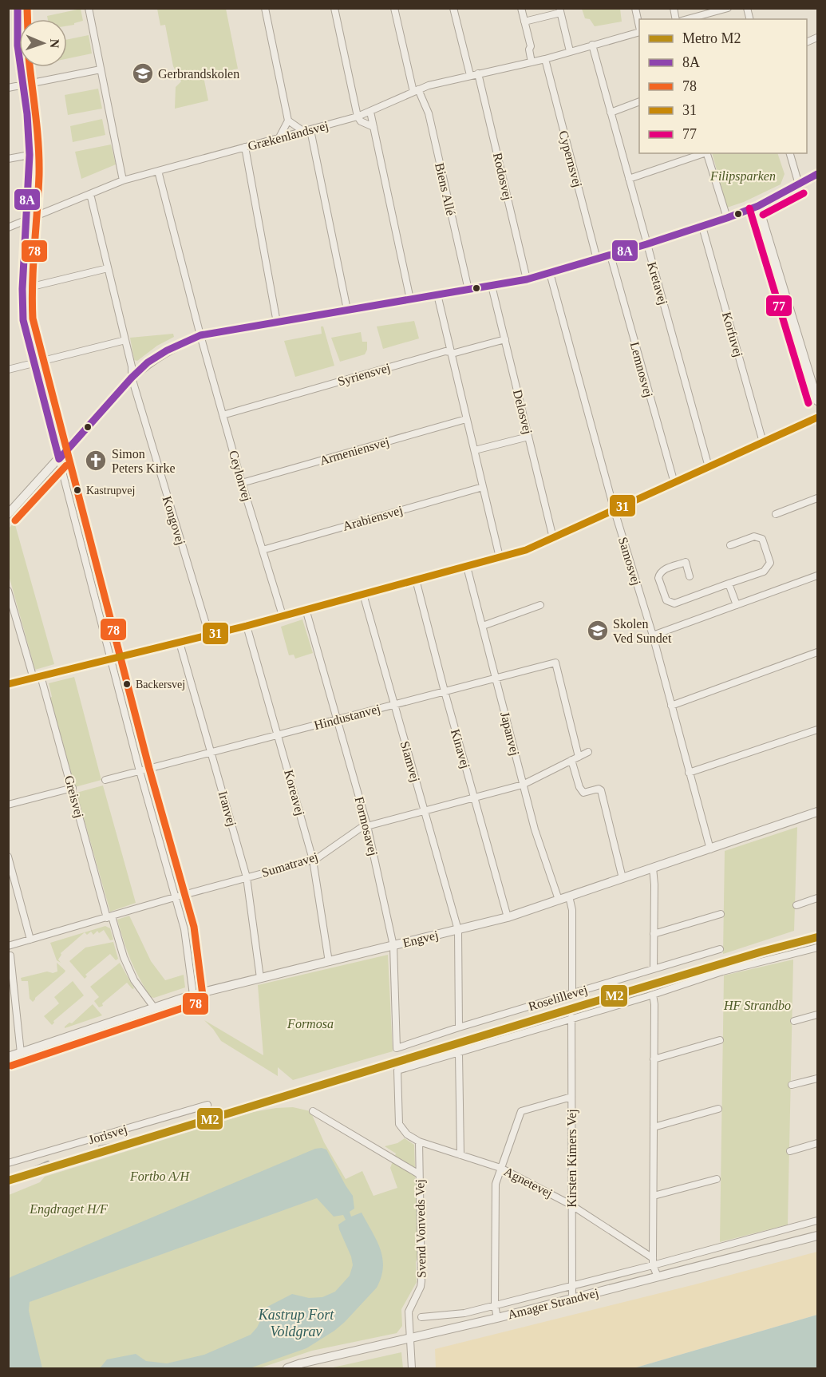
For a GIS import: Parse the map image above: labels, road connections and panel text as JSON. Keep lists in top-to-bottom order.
{
  "streets": {
    "street": [
      "Grækenlandsvej",
      "Cypernsvej",
      "Rodosvej",
      "Biens Allé",
      "Kretavej",
      "Korfuvej",
      "Lemnosvej",
      "Syriensvej",
      "Delosvej",
      "Armeniensvej",
      "Ceylonvej",
      "Arabiensvej",
      "Kongovej",
      "Samosvej",
      "Hindustanvej",
      "Japanvej",
      "Kinavej",
      "Siamvej",
      "Koreavej",
      "Greisvej",
      "Iranvej",
      "Formosavej",
      "Sumatravej",
      "Engvej",
      "Roselillevej",
      "Jorisvej",
      "Kirsten Kimers Vej",
      "Agnetevej",
      "Svend Vonveds Vej",
      "Amager Strandvej"
    ]
  },
  "crossings": [
    ["Grækenlandsvej", "Cypernsvej"],
    ["Grækenlandsvej", "Rodosvej"],
    ["Grækenlandsvej", "Biens Allé"],
    ["Grækenlandsvej", "Kretavej"],
    ["Grækenlandsvej", "Ceylonvej"],
    ["Grækenlandsvej", "Kongovej"],
    ["Syriensvej", "Delosvej"],
    ["Syriensvej", "Ceylonvej"],
    ["Armeniensvej", "Ceylonvej"],
    ["Ceylonvej", "Arabiensvej"],
    ["Samosvej", "Engvej"],
    ["Hindustanvej", "Japanvej"],
    ["Hindustanvej", "Kinavej"],
    ["Hindustanvej", "Siamvej"],
    ["Hindustanvej", "Koreavej"],
    ["Hindustanvej", "Iranvej"],
    ["Hindustanvej", "Formosavej"],
    ["Hindustanvej", "Sumatravej"],
    ["Japanvej", "Sumatravej"],
    ["Japanvej", "Engvej"],
    ["Kinavej", "Sumatravej"],
    ["Kinavej", "Engvej"],
    ["Siamvej", "Sumatravej"],
    ["Siamvej", "Engvej"],
    ["Siamvej", "Roselillevej"],
    ["Koreavej", "Sumatravej"],
    ["Koreavej", "Engvej"],
    ["Greisvej", "Sumatravej"],
    ["Greisvej", "Engvej"],
    ["Iranvej", "Sumatravej"],
    ["Iranvej", "Engvej"],
    ["Formosavej", "Sumatravej"],
    ["Formosavej", "Engvej"],
    ["Formosavej", "Roselillevej"],
    ["Kirsten Kimers Vej", "Agnetevej"],
    ["Kirsten Kimers Vej", "Amager Strandvej"],
    ["Agnetevej", "Svend Vonveds Vej"],
    ["Agnetevej", "Amager Strandvej"],
    ["Svend Vonveds Vej", "Amager Strandvej"]
  ],
  "water": ["Kastrup Fort Voldgrav"],
  "parks": [
    "Filipsparken",
    "HF Strandbo",
    "Formosa",
    "Fortbo A/H",
    "Engdraget H/F"
  ],
  "places": {
    "school or university": ["Gerbrandskolen", "Skolen Ved Sundet"],
    "church": ["Simon Peters Kirke"],
    "other": ["Kastrupvej", "Backersvej"]
  },
  "lines": [
    "transit line 8A",
    "transit line 78",
    "transit line 77",
    "transit line 31",
    "metro line M2"
  ],
  "legend": [
    "Metro M2",
    "8A",
    "78",
    "31",
    "77"
  ],
  "north": "right"
}
